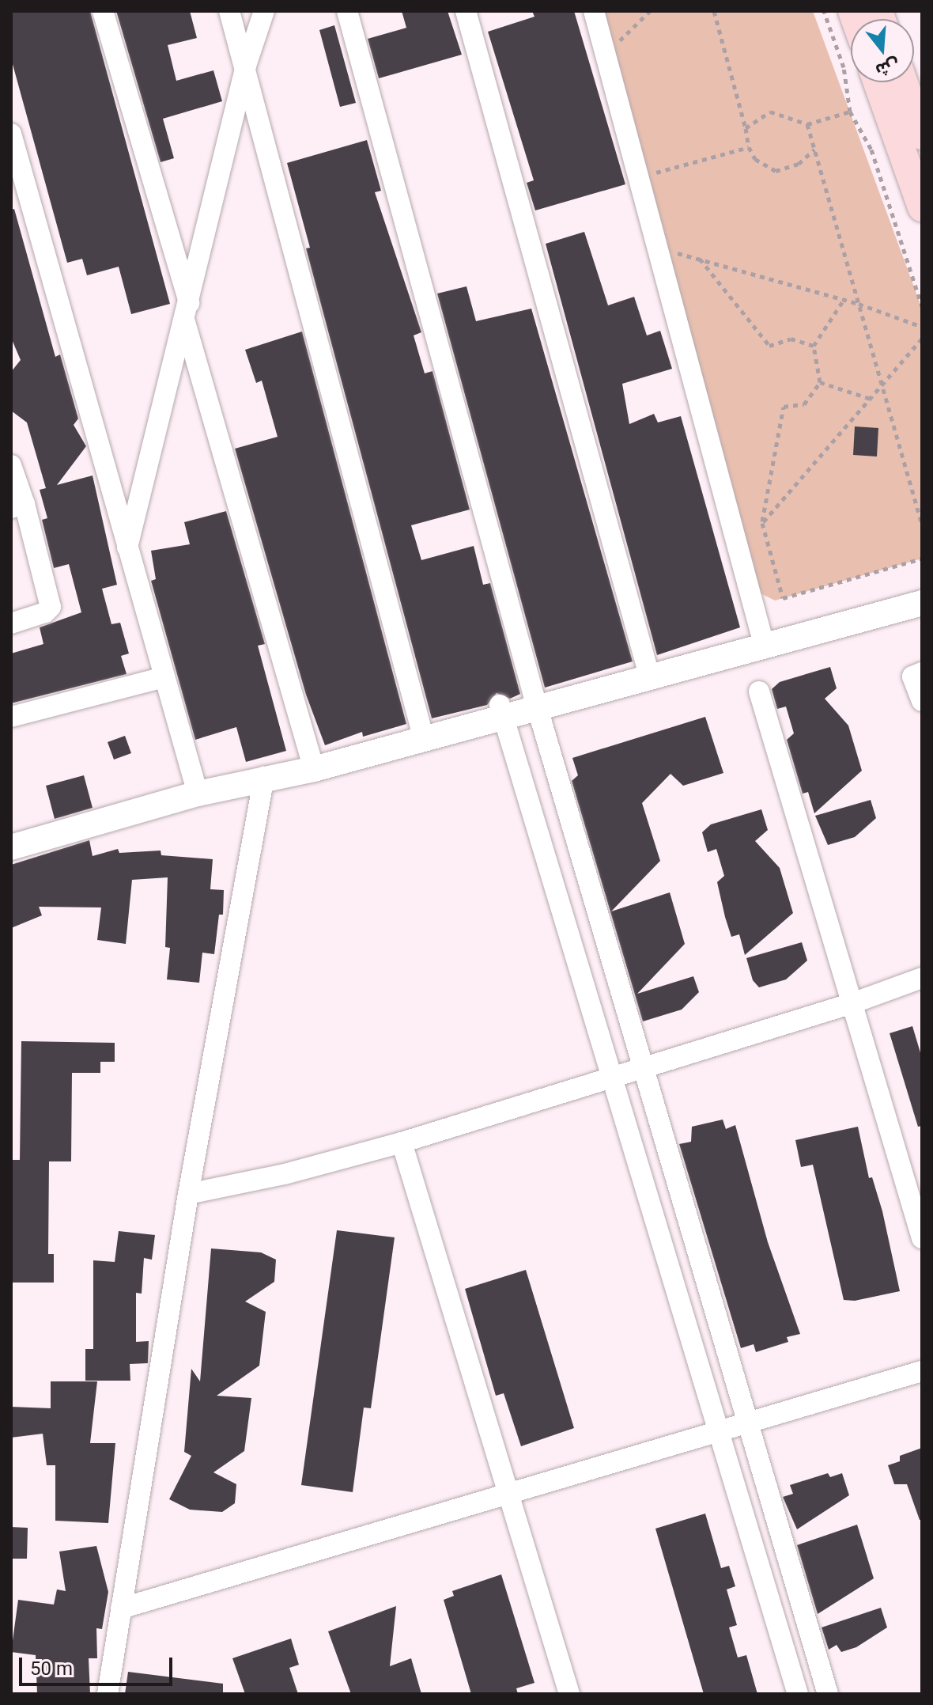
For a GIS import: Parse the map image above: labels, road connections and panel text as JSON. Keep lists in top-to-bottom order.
{
  "scale_bar": "50 m",
  "north": "bottom"
}
